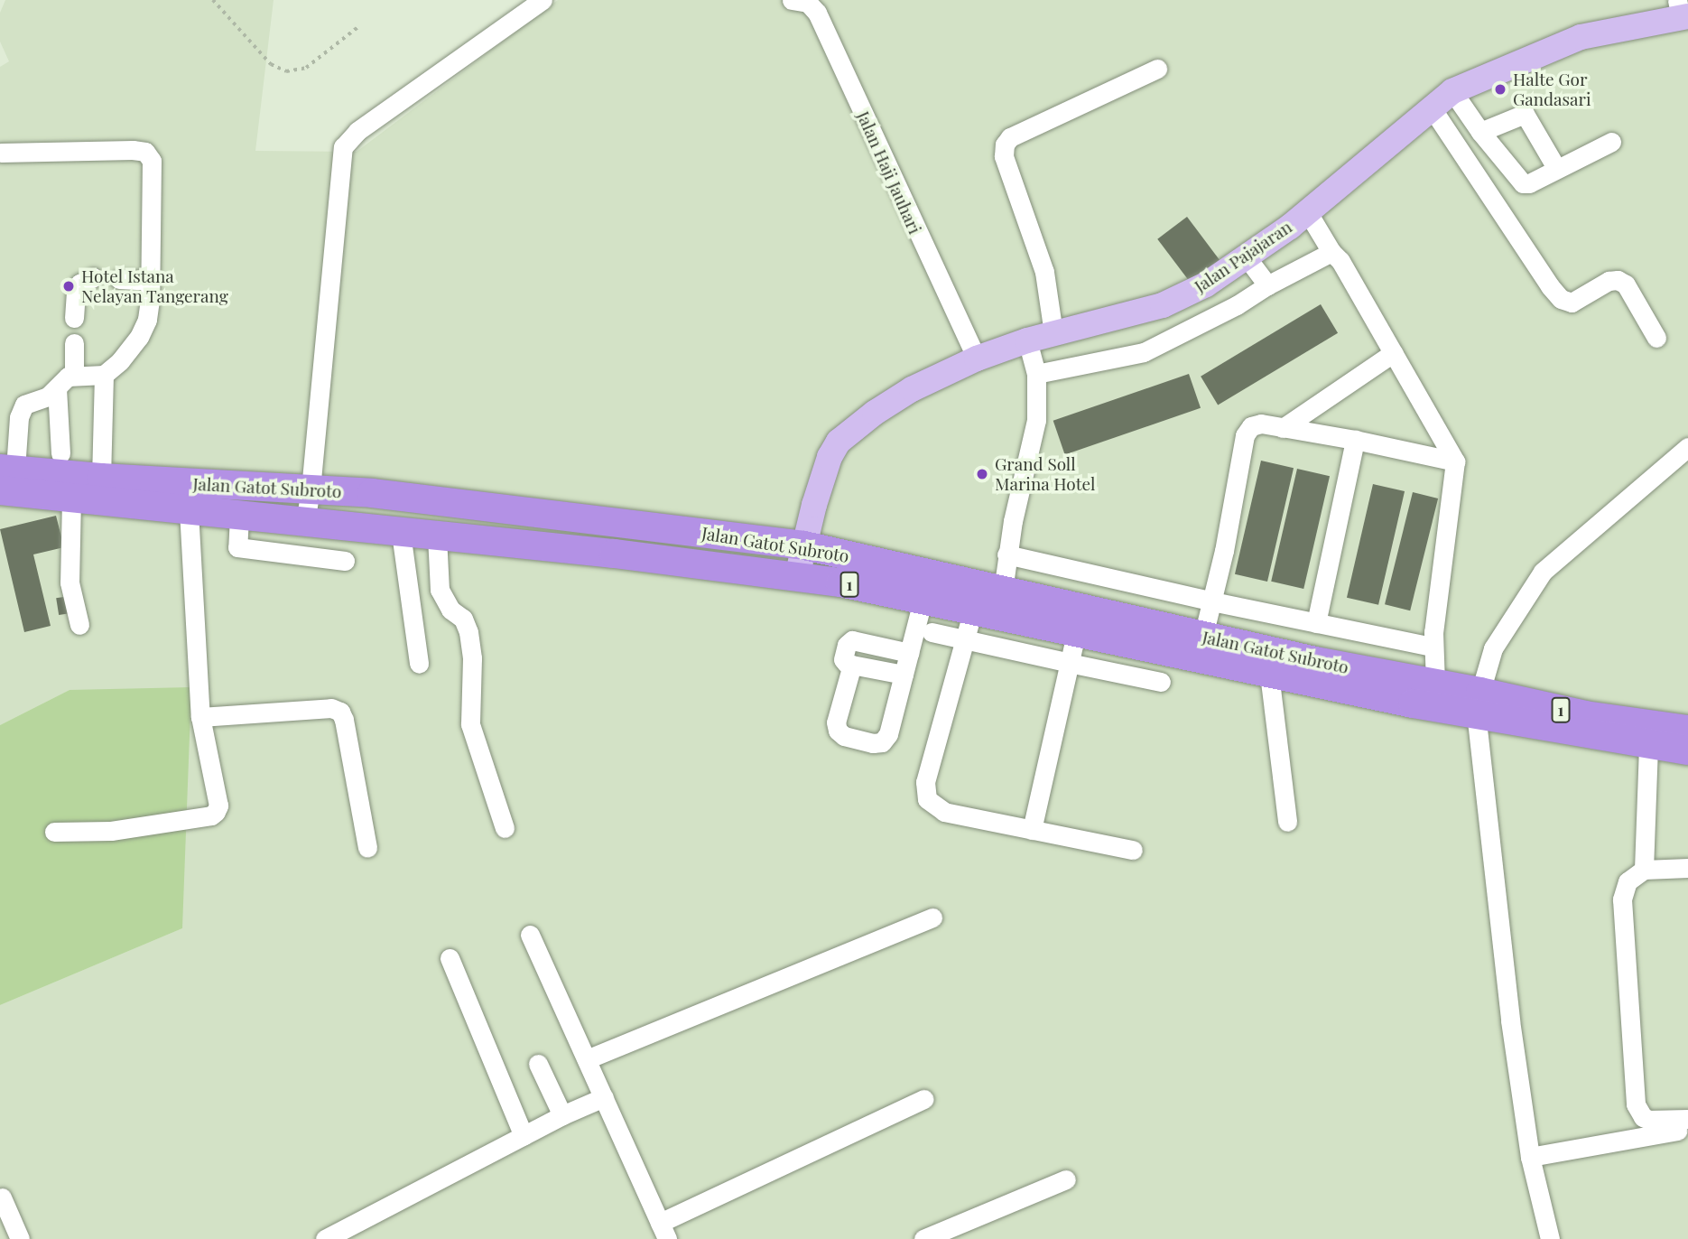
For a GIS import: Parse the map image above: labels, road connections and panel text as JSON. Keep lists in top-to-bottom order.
{
  "streets": {
    "highway": ["Jalan Gatot Subroto", "1"],
    "main road": ["Jalan Pajajaran"],
    "street": ["Jalan Haji Jauhari"]
  },
  "crossings": [
    ["Jalan Haji Jauhari", "Jalan Pajajaran"],
    ["Jalan Pajajaran", "Jalan Gatot Subroto"]
  ],
  "places": ["Halte Gor Gandasari", "Hotel Istana Nelayan Tangerang", "Grand Soll Marina Hotel"]
}
